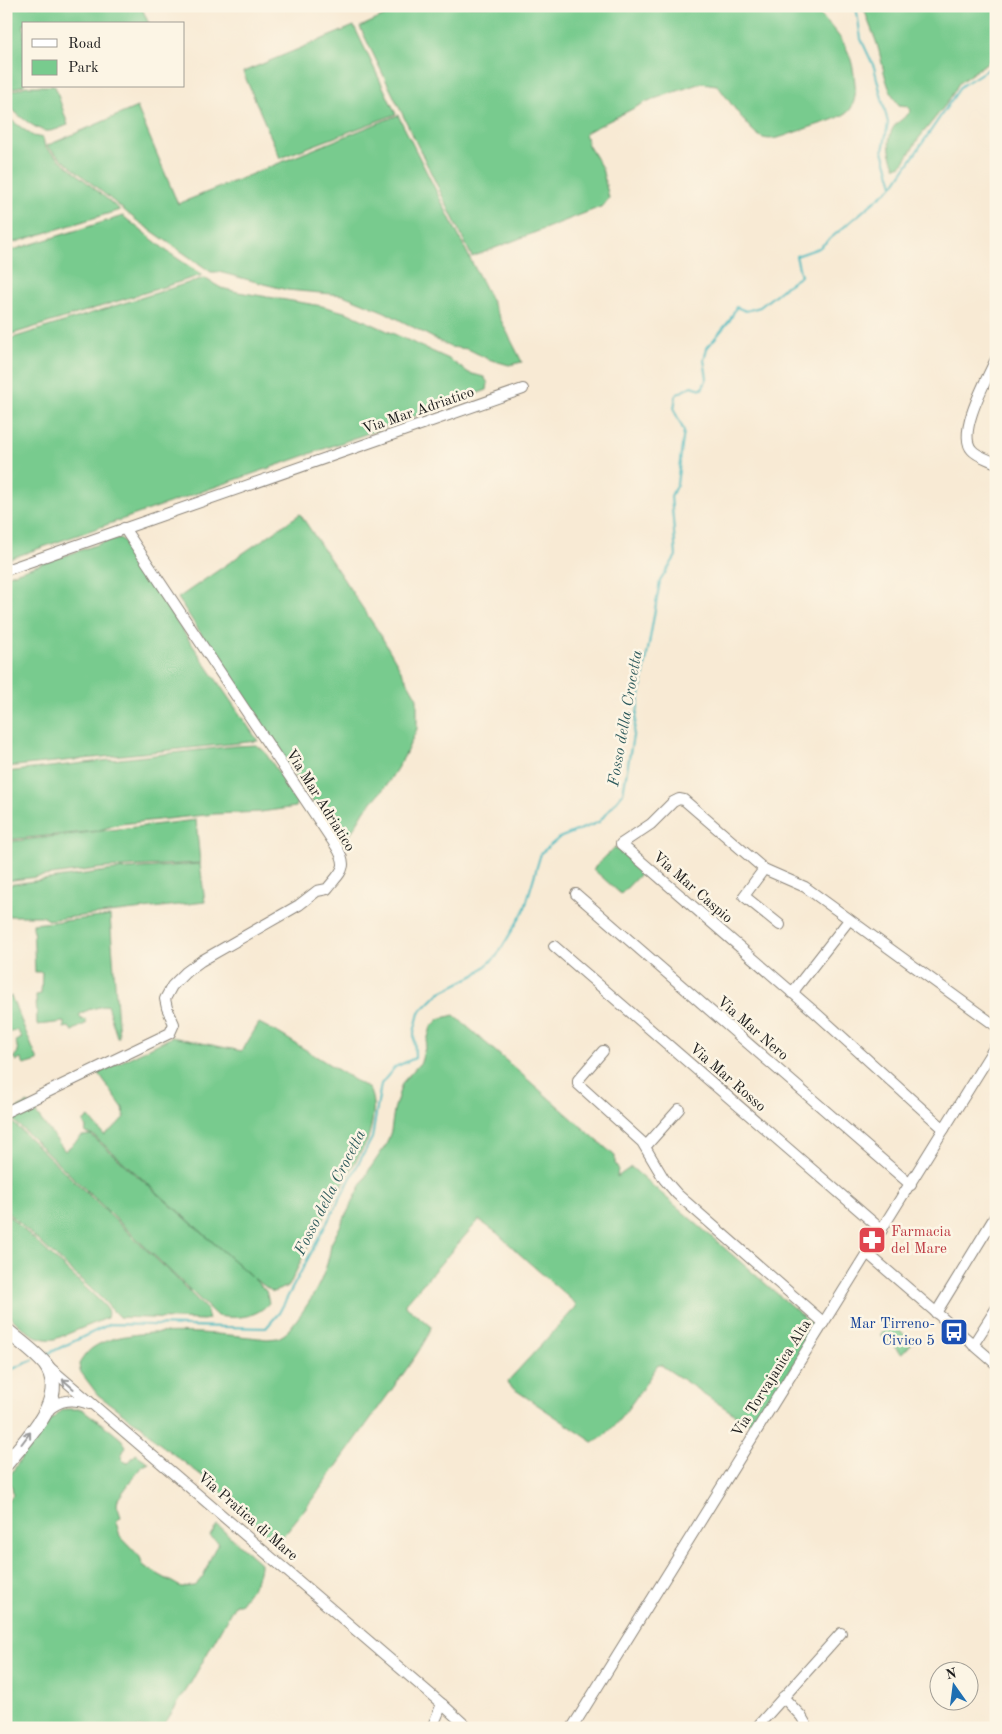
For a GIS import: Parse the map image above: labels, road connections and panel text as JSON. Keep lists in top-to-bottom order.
{
  "streets": {
    "main road": ["Via Pratica di Mare"],
    "street": [
      "Via Mar Adriatico",
      "Via Mar Caspio",
      "Via Mar Nero",
      "Via Mar Rosso",
      "Via Torvajanica Alta"
    ]
  },
  "crossings": [
    ["Via Mar Caspio", "Via Torvajanica Alta"],
    ["Via Mar Nero", "Via Torvajanica Alta"],
    ["Via Mar Rosso", "Via Torvajanica Alta"]
  ],
  "water": ["Fosso della Crocetta"],
  "places": {
    "pharmacy": ["Farmacia del Mare"],
    "bus stop": ["Mar Tirreno- Civico 5"]
  },
  "legend": ["Road", "Park"],
  "north": "top"
}
